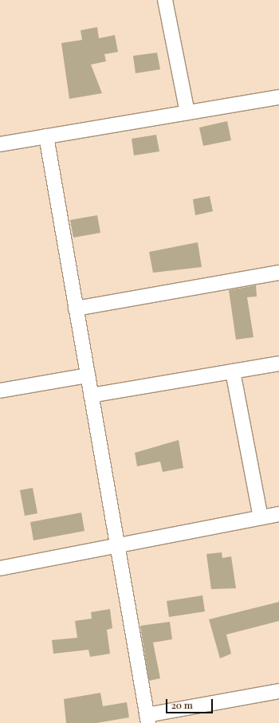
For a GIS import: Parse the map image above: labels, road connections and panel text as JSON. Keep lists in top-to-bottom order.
{
  "scale_bar": "20 m"
}
